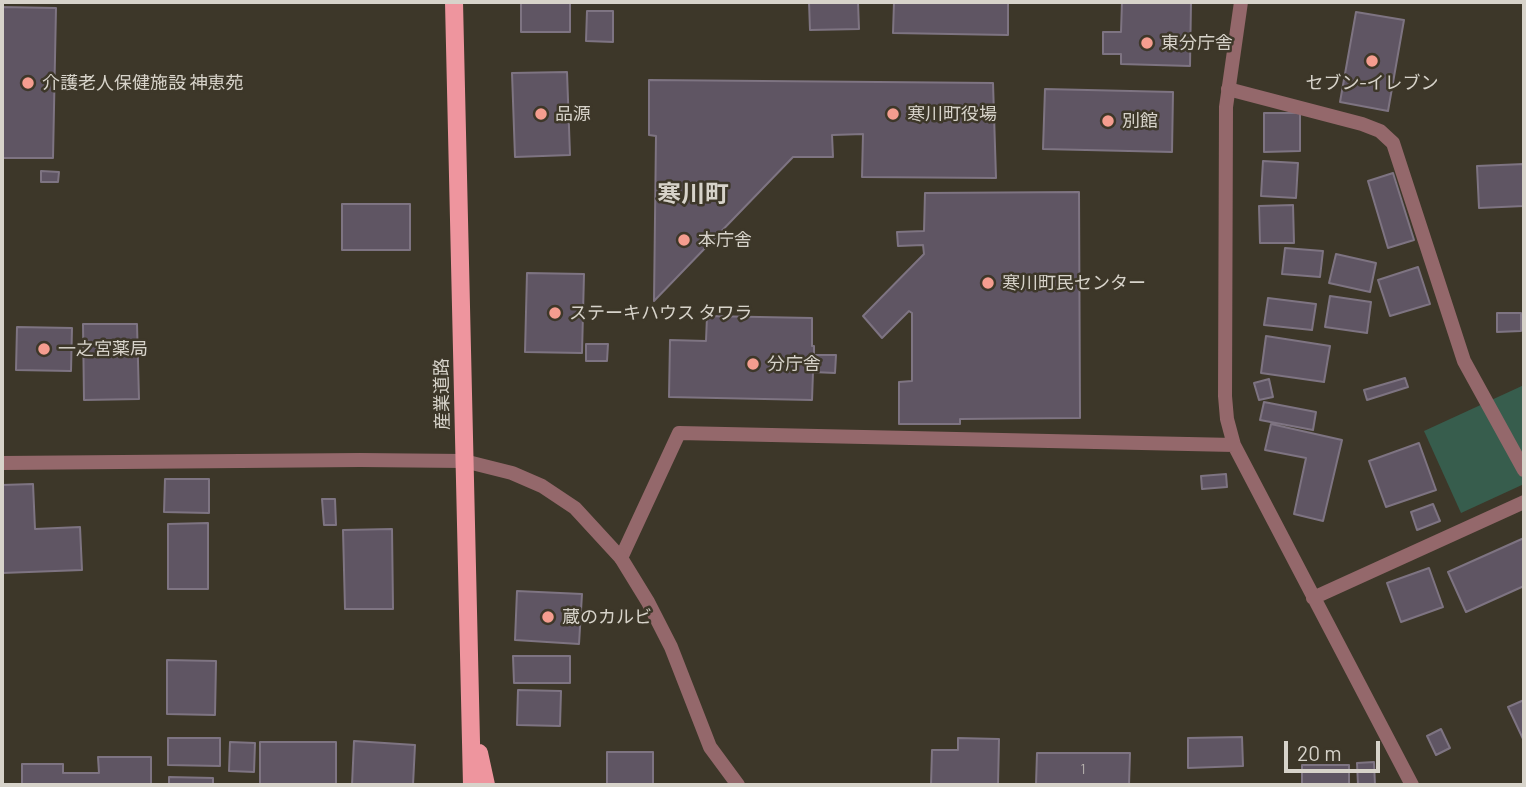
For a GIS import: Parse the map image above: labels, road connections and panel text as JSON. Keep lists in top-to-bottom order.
{
  "streets": {
    "main road": ["産業道路"]
  },
  "districts": ["寒川町"],
  "places": [
    "東分庁舎",
    "セブン-イレブン",
    "介護老人保健施設 神恵苑",
    "品源",
    "寒川町役場",
    "別館",
    "本庁舎",
    "寒川町民センター",
    "ステーキハウス タワラ",
    "一之宮薬局",
    "分庁舎",
    "蔵のカルビ"
  ],
  "house_numbers": ["1"],
  "scale_bar": "20 m"
}
